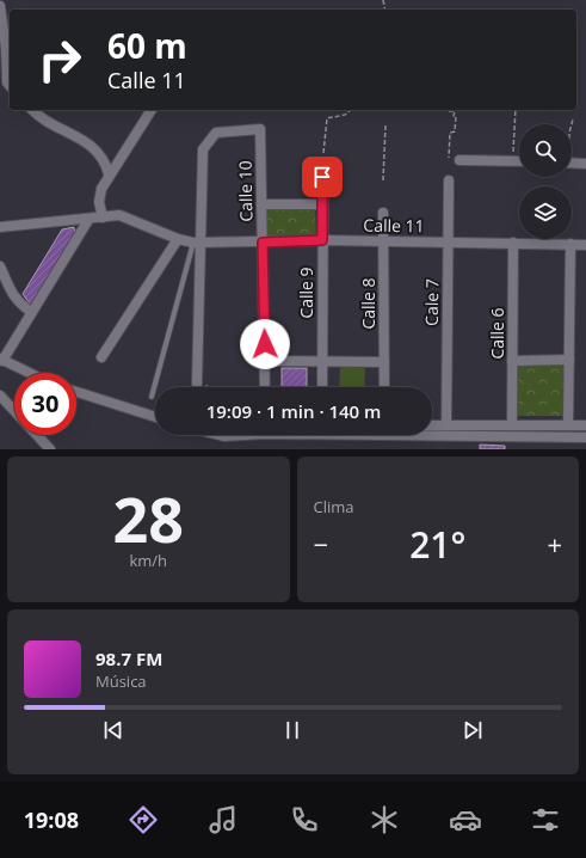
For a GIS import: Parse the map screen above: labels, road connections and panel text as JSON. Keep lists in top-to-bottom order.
{
  "streets": {
    "street": [
      "Calle 10",
      "Calle 11",
      "Calle 9",
      "Cale 7",
      "Calle 8",
      "Calle 6"
    ]
  },
  "crossings": [
    ["Calle 10", "Calle 11"],
    ["Calle 11", "Calle 9"],
    ["Calle 11", "Cale 7"],
    ["Calle 11", "Calle 8"],
    ["Calle 11", "Calle 6"]
  ],
  "page": {
    "turn": ["60 m", "Calle 11"],
    "limit": "30",
    "trip": "19:09 · 1 min · 140 m",
    "tile": [
      ["28", "km/h"],
      "Clima"
    ],
    "heat": ["−", "21°", "+"],
    "song": ["98.7 FM", "Música"],
    "tabs": "19:08"
  }
}
